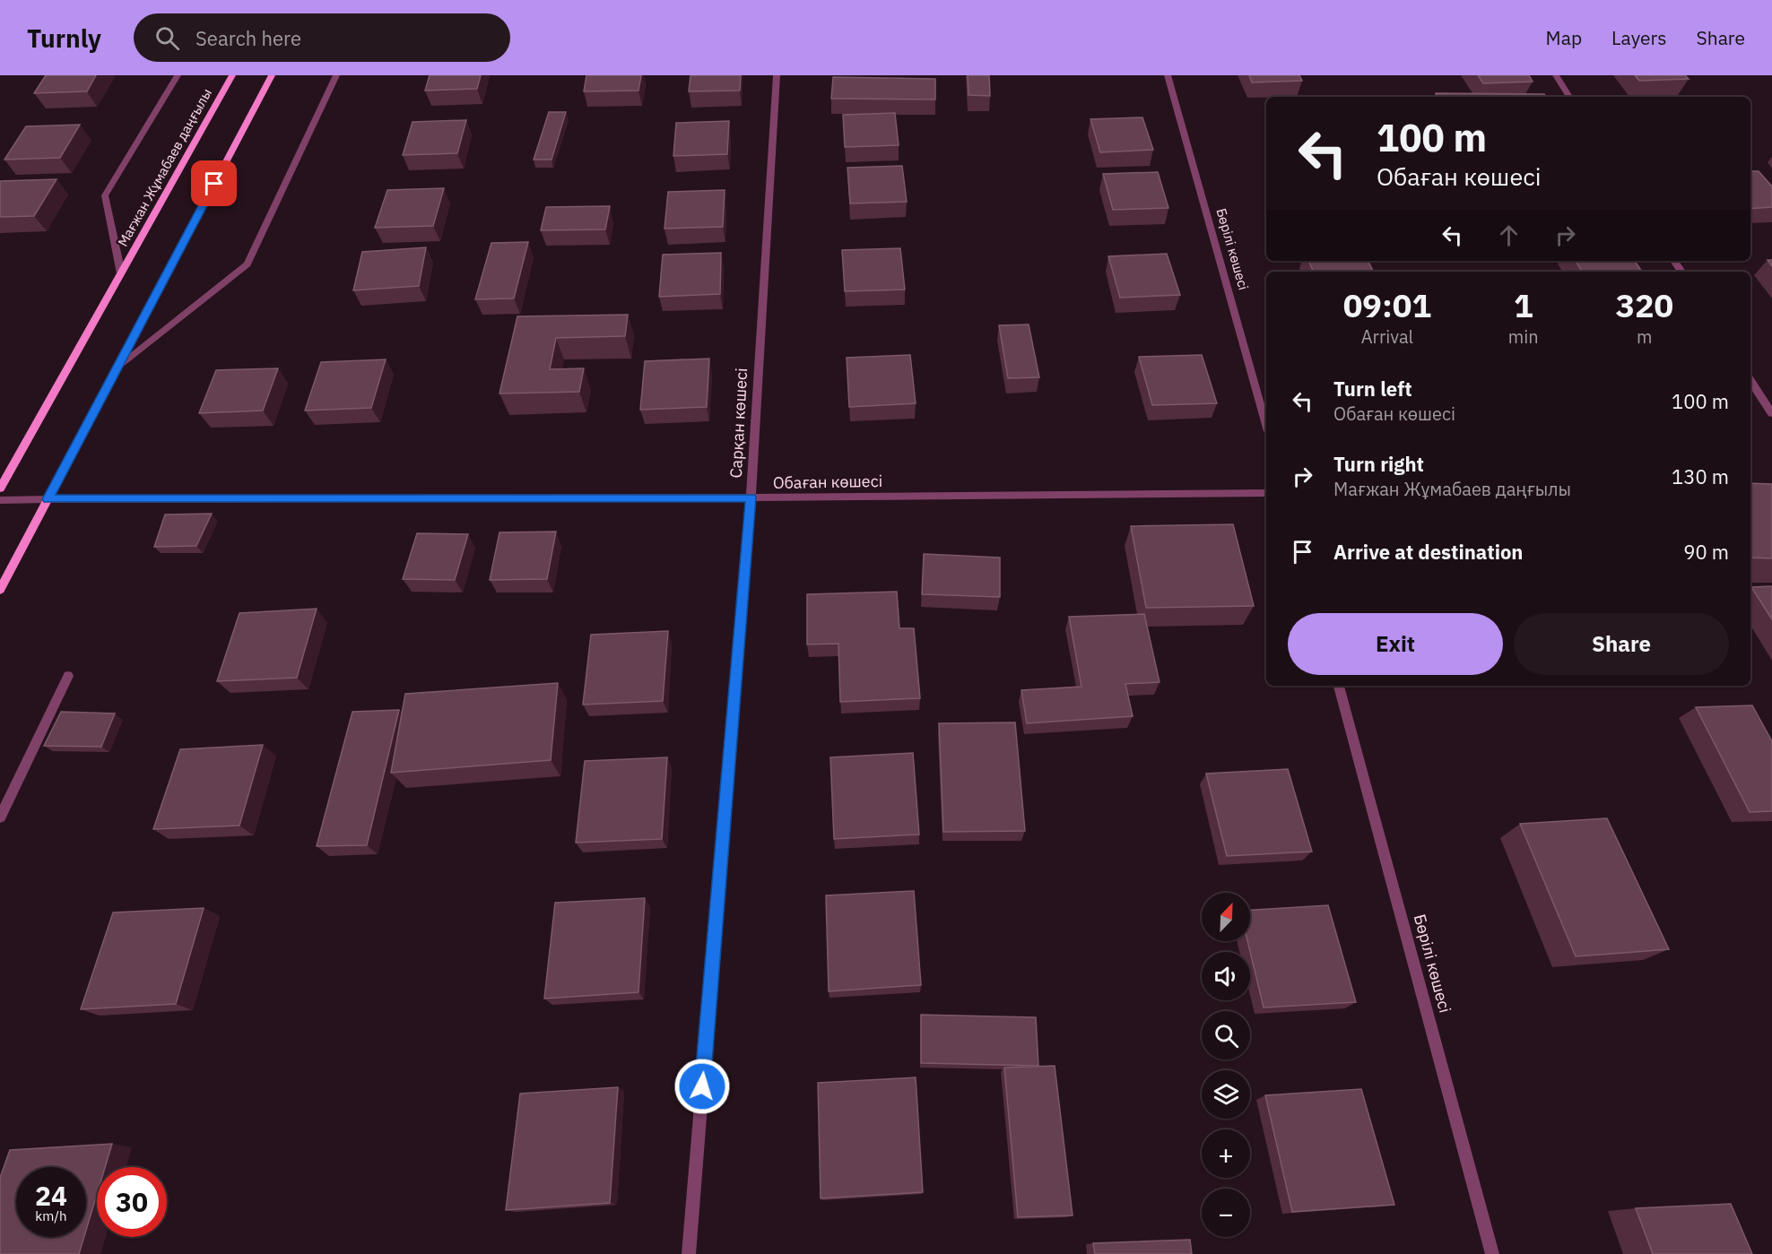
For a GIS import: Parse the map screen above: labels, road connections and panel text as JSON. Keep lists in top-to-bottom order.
{
  "streets": {
    "main road": ["Мағжан Жұмабаев даңғылы"],
    "street": ["Бөрілі көшесі", "Сарқан көшесі", "Обаған көшесі"]
  },
  "crossings": [
    ["Сарқан көшесі", "Обаған көшесі"]
  ],
  "north": "top right",
  "page": {
    "header": "Turnly",
    "search": "Search here",
    "nav": ["Map", "Layers", "Share"],
    "turn": ["100 m", "Обаған көшесі"],
    "eta": [
      "09:01",
      "Arrival",
      "1",
      "min",
      "320",
      "m"
    ],
    "list": [
      {
        "name": "Turn left",
        "note": "Обаған көшесі",
        "value": "100 m"
      },
      {
        "name": "Turn right",
        "note": "Мағжан Жұмабаев даңғылы",
        "value": "130 m"
      },
      {
        "name": "Arrive at destination",
        "value": "90 m"
      }
    ],
    "buttons": ["Exit", "Share"],
    "map_buttons": ["+", "−"],
    "speed": "24 km/h",
    "limit": "30"
  }
}
